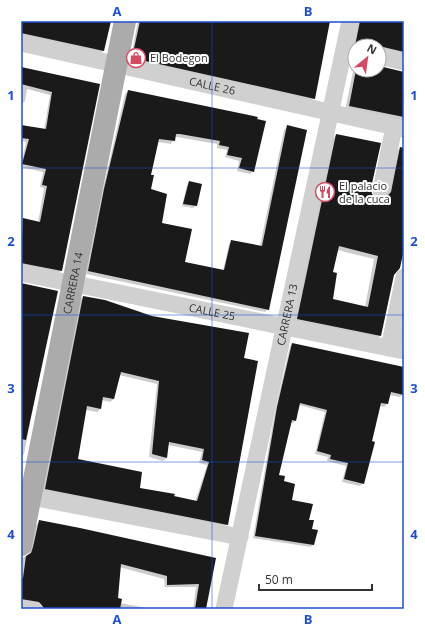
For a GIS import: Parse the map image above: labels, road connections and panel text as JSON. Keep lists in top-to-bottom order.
{
  "streets": {
    "main road": ["CARRERA 14"],
    "street": ["CALLE 26", "CALLE 25", "CARRERA 13"]
  },
  "crossings": [
    ["CALLE 26", "CARRERA 14"],
    ["CALLE 26", "CARRERA 13"],
    ["CARRERA 14", "CALLE 25"],
    ["CALLE 25", "CARRERA 13"]
  ],
  "places": {
    "shop": ["El Bodegon"],
    "restaurant": ["El palacio de la cuca"]
  },
  "scale_bar": "50 m",
  "north": "top right",
  "grid": {
    "columns": ["A", "B"],
    "rows": [
      "1",
      "2",
      "3",
      "4"
    ]
  }
}
